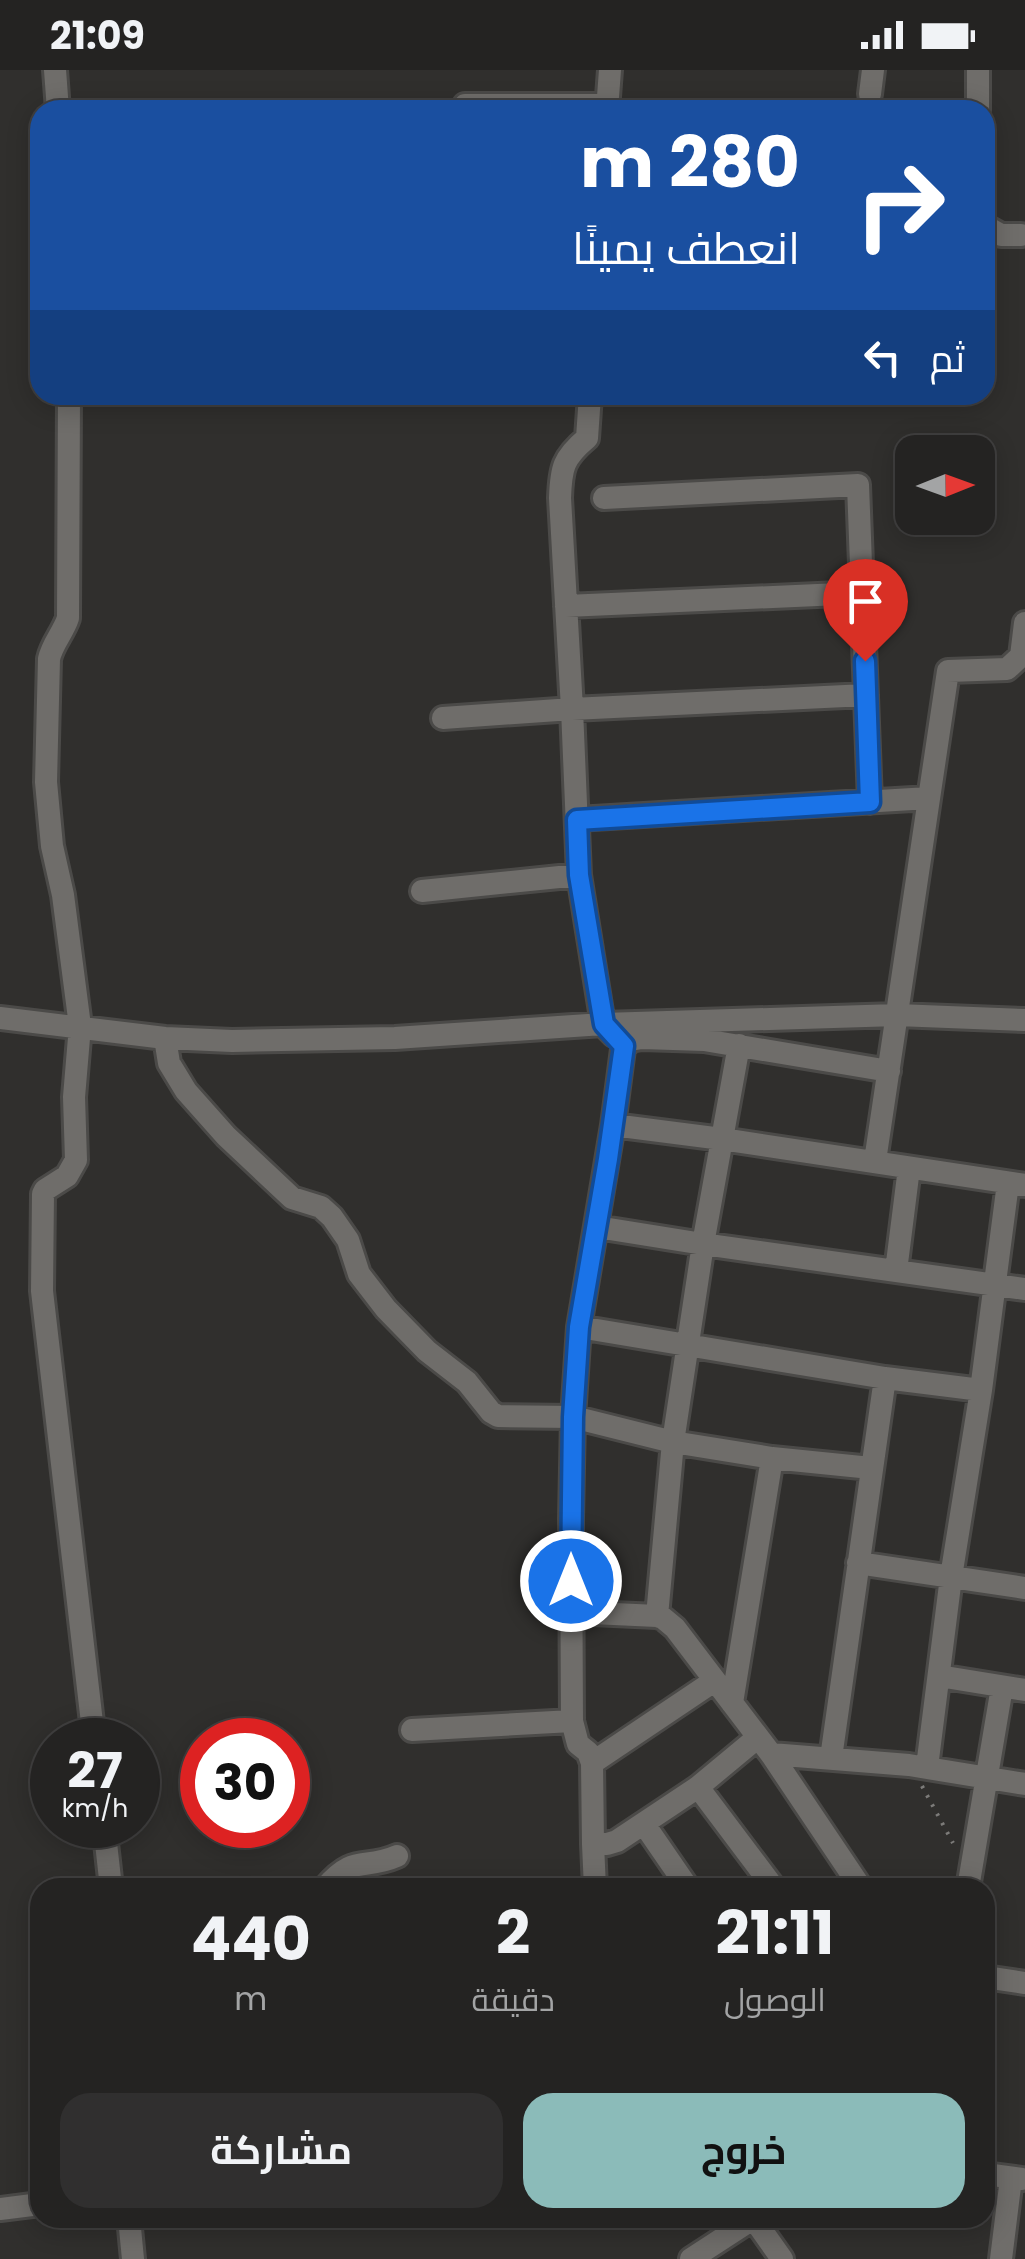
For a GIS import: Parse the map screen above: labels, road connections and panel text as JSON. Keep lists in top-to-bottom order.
{
  "north": "right",
  "page": {
    "status": "21:09",
    "turn": ["280 m", "انعطف يمينًا"],
    "then": "ثم",
    "speed": "27 km/h",
    "limit": "30",
    "eta": [
      "21:11",
      "الوصول",
      "2",
      "دقيقة",
      "440",
      "m"
    ],
    "buttons": ["خروج", "مشاركة"]
  }
}
